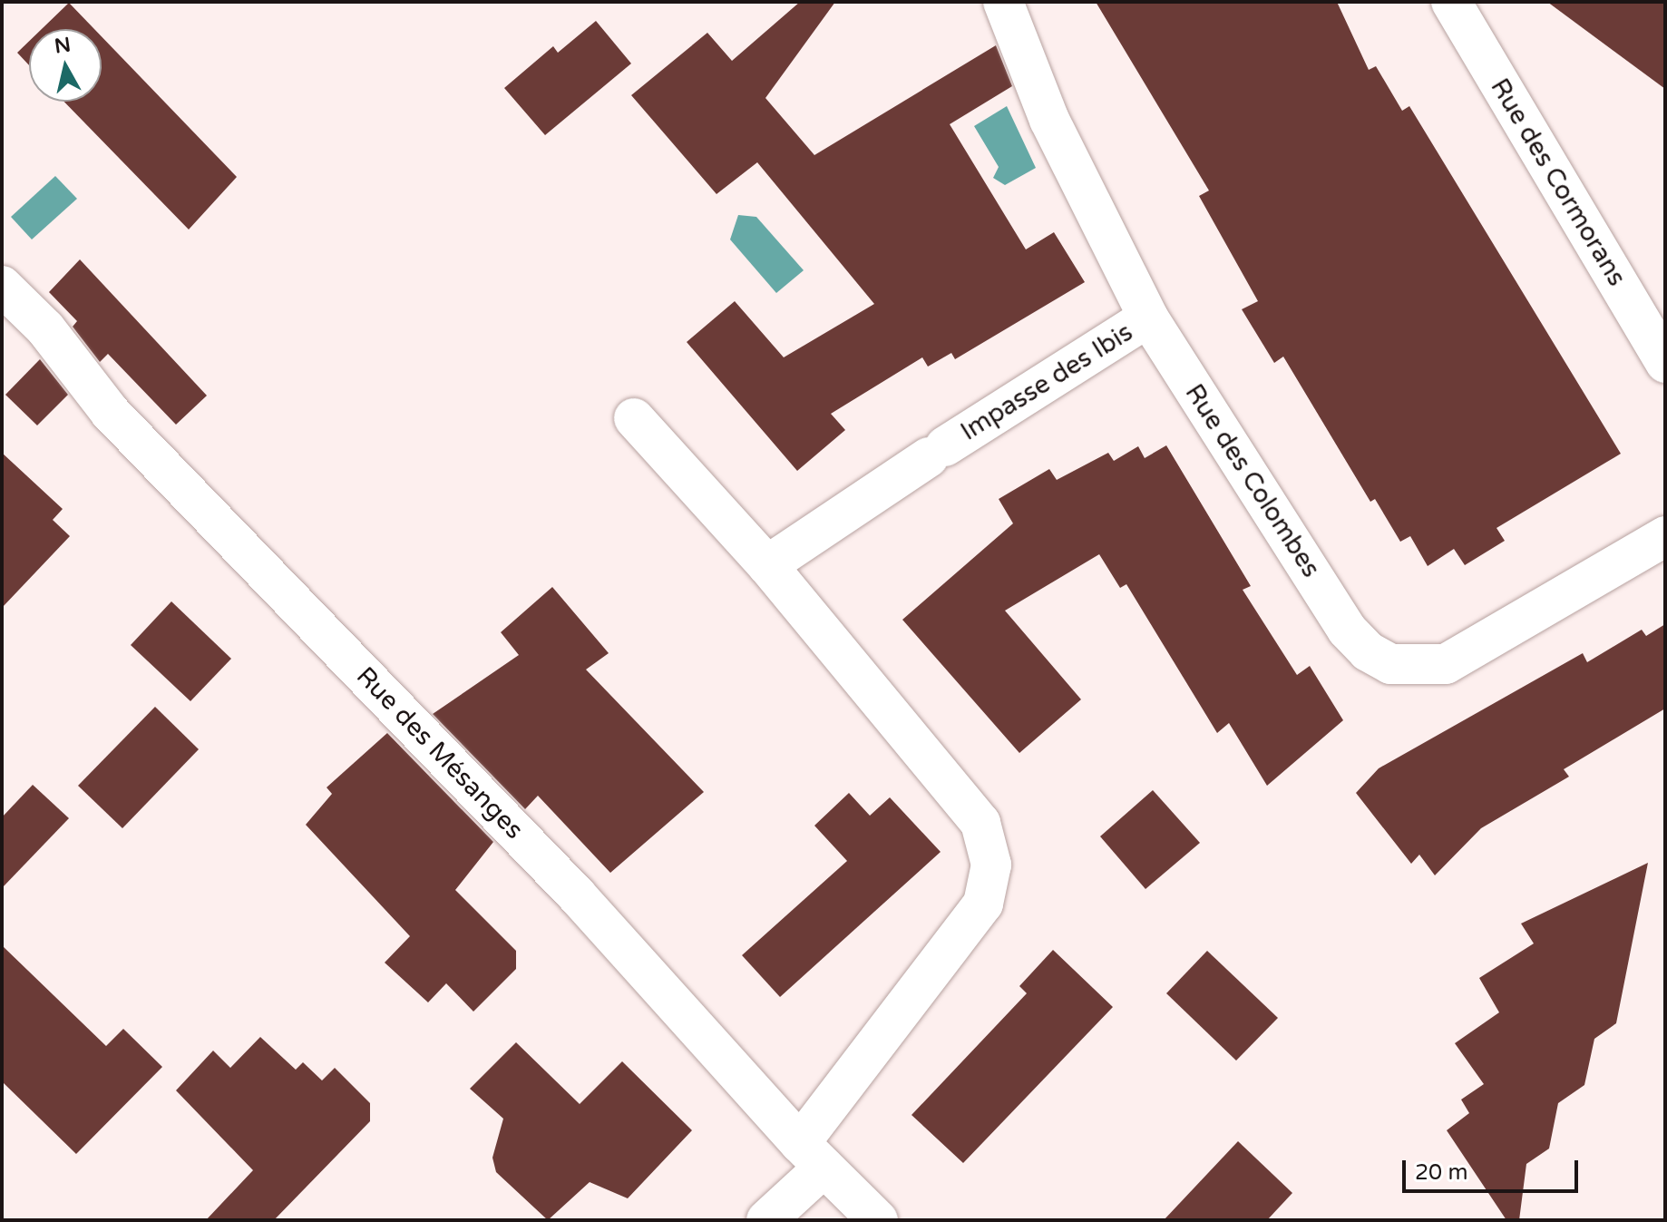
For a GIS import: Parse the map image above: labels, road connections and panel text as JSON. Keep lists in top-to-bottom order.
{
  "streets": {
    "street": [
      "Rue des Cormorans",
      "Impasse des Ibis",
      "Rue des Colombes",
      "Rue des Mésanges"
    ]
  },
  "crossings": [
    ["Impasse des Ibis", "Rue des Colombes"]
  ],
  "scale_bar": "20 m",
  "north": "top"
}
